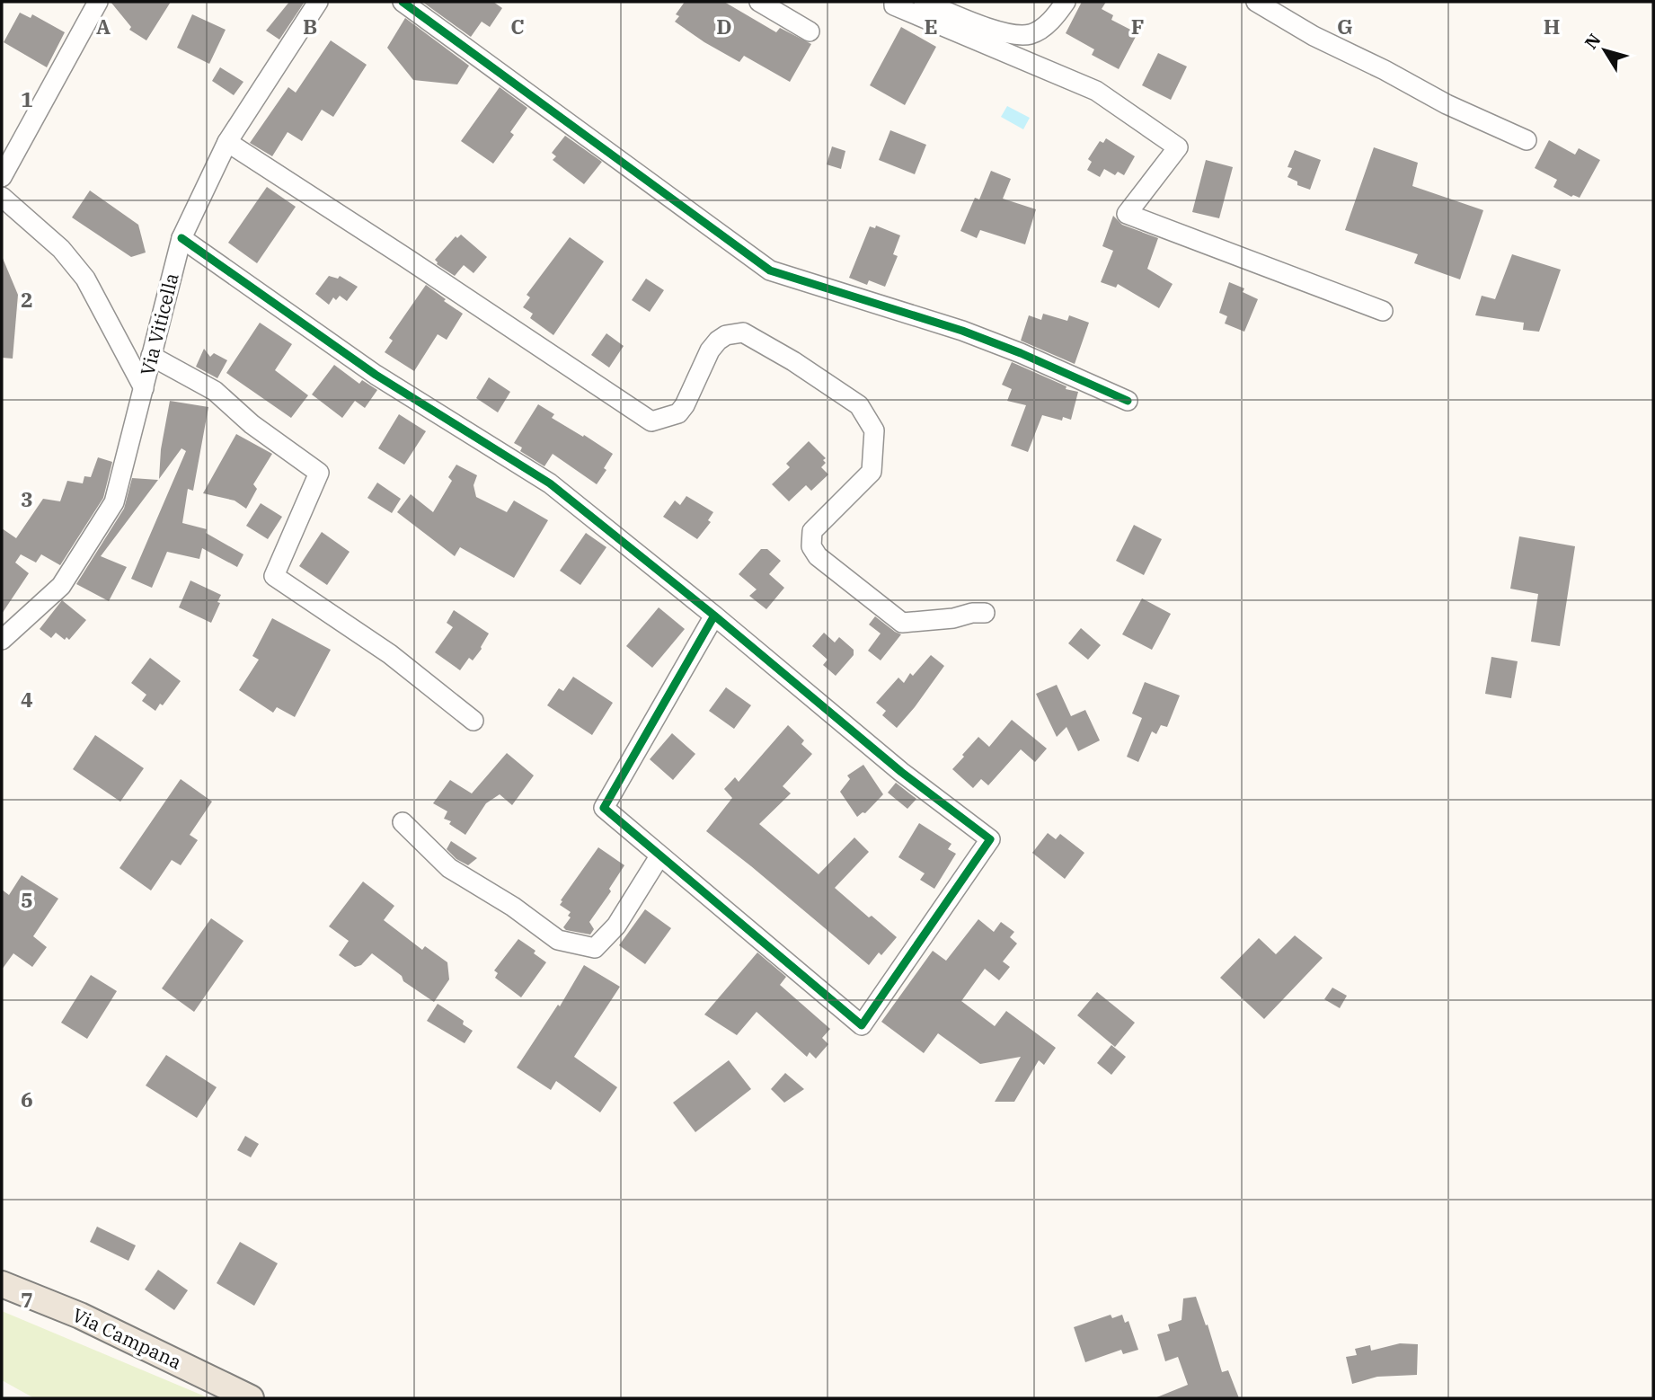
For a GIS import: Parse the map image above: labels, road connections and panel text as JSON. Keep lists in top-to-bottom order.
{
  "streets": {
    "main road": ["Via Campana"],
    "street": ["Via Viticella"]
  },
  "north": "top left",
  "grid": {
    "columns": [
      "A",
      "B",
      "C",
      "D",
      "E",
      "F",
      "G",
      "H"
    ],
    "rows": [
      "1",
      "2",
      "3",
      "4",
      "5",
      "6",
      "7"
    ]
  }
}
